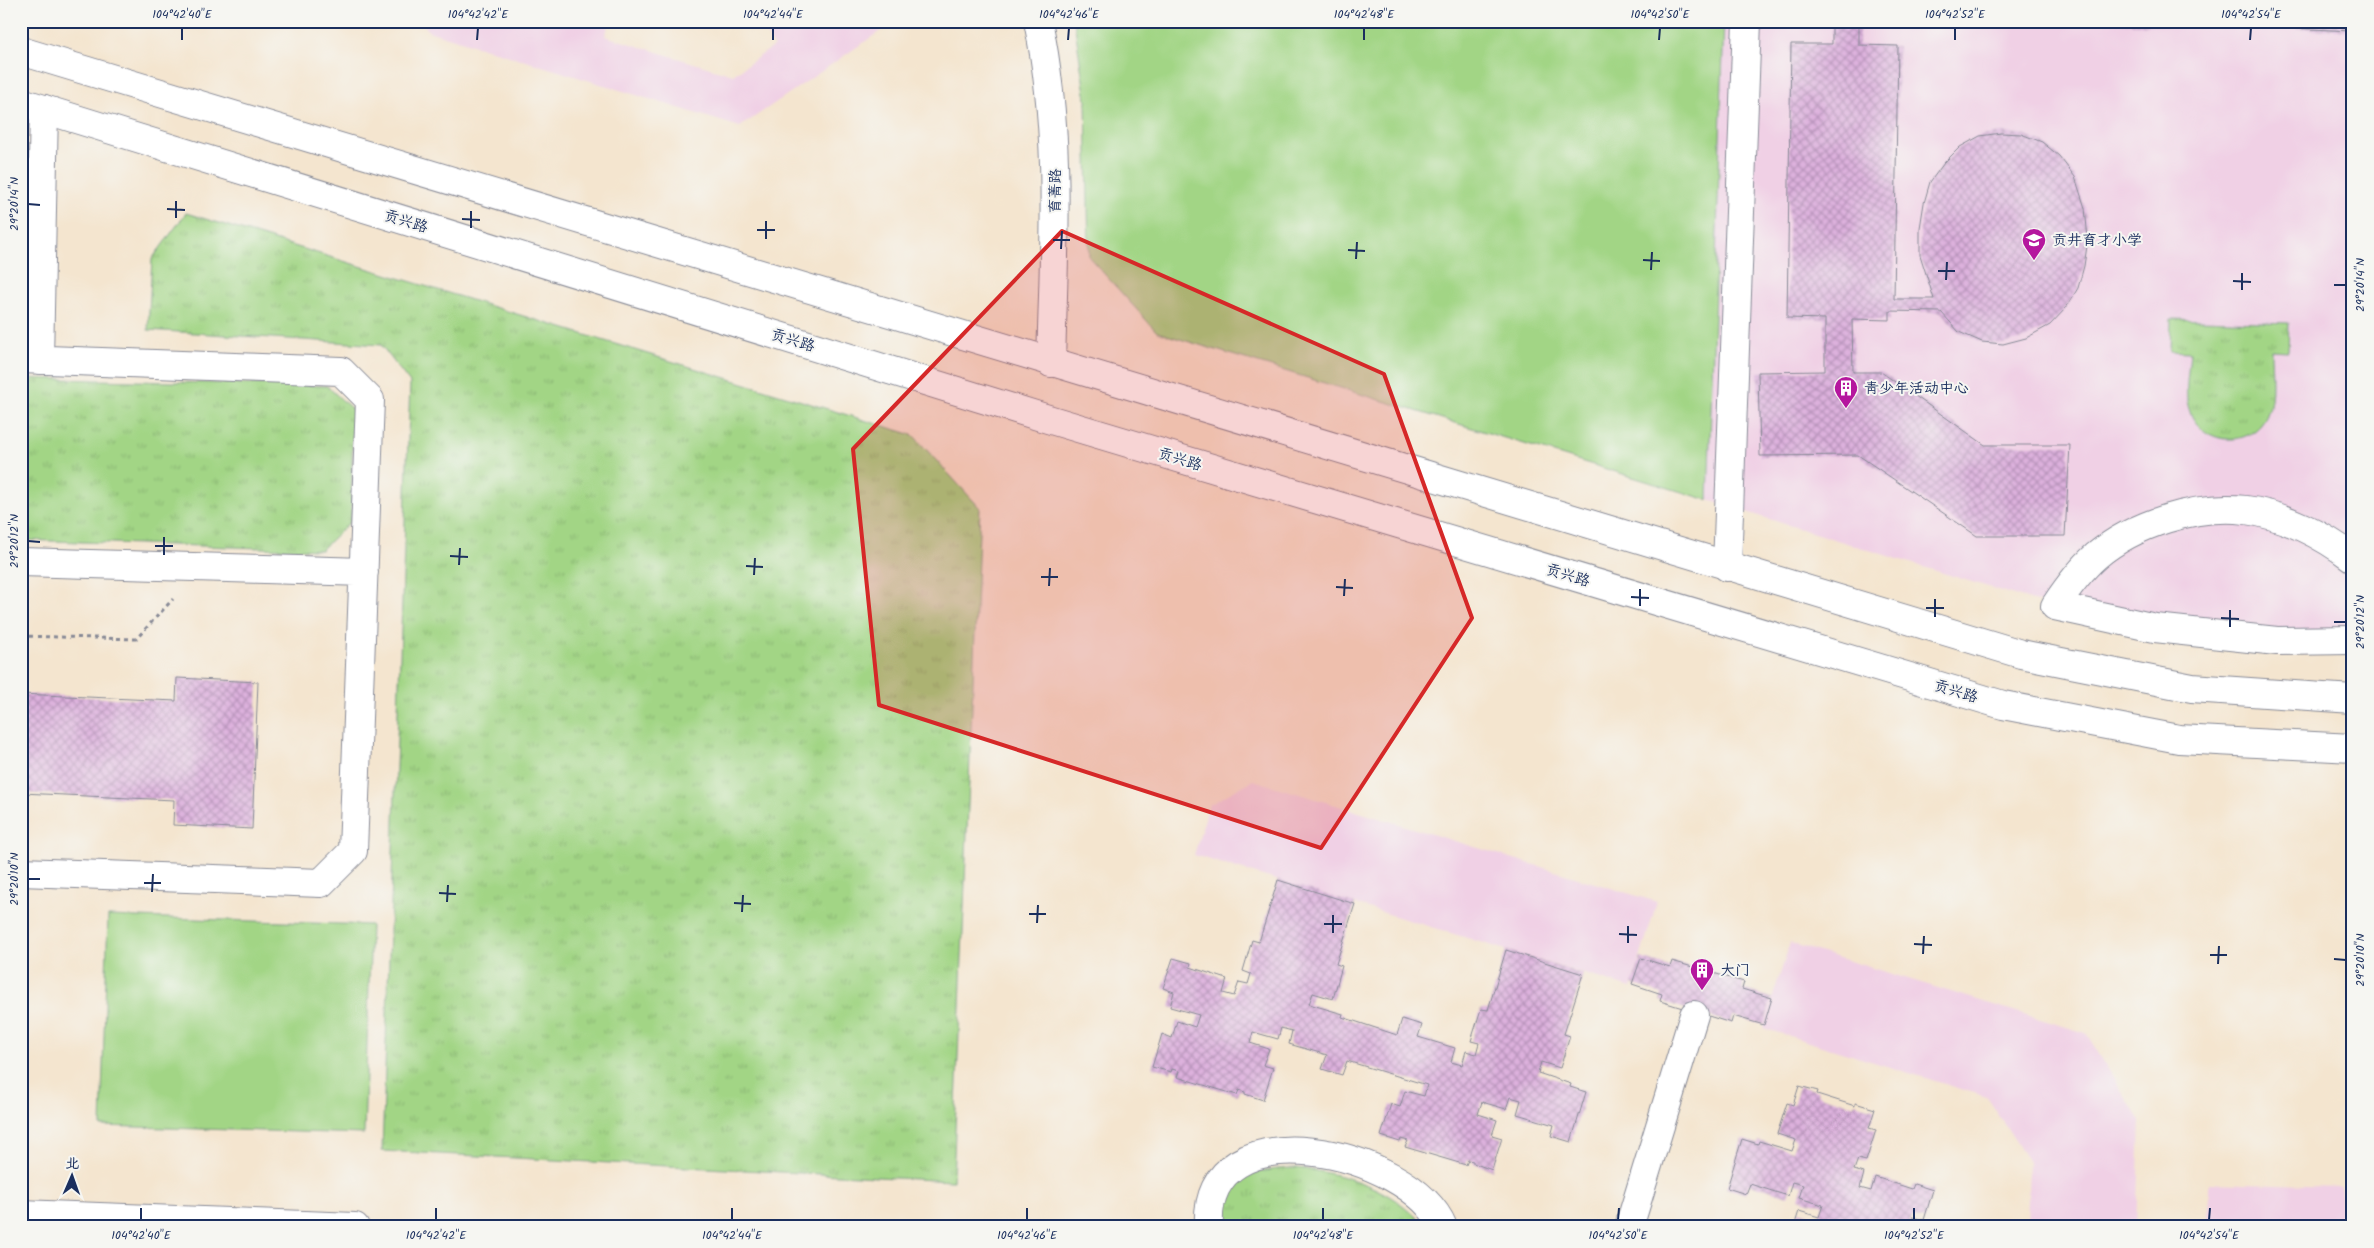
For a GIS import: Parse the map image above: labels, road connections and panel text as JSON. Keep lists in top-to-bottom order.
{
  "streets": {
    "main road": ["育菁路", "贡兴路"]
  },
  "places": {
    "school or university": ["贡井育才小学"],
    "building": ["青少年活动中心", "大门"]
  },
  "north": "top",
  "coordinates": [
    "104°42'40\"E",
    "104°42'42\"E",
    "104°42'44\"E",
    "104°42'46\"E",
    "104°42'48\"E",
    "104°42'50\"E",
    "104°42'52\"E",
    "104°42'54\"E",
    "29°20'14\"N",
    "29°20'12\"N",
    "29°20'10\"N"
  ]
}
